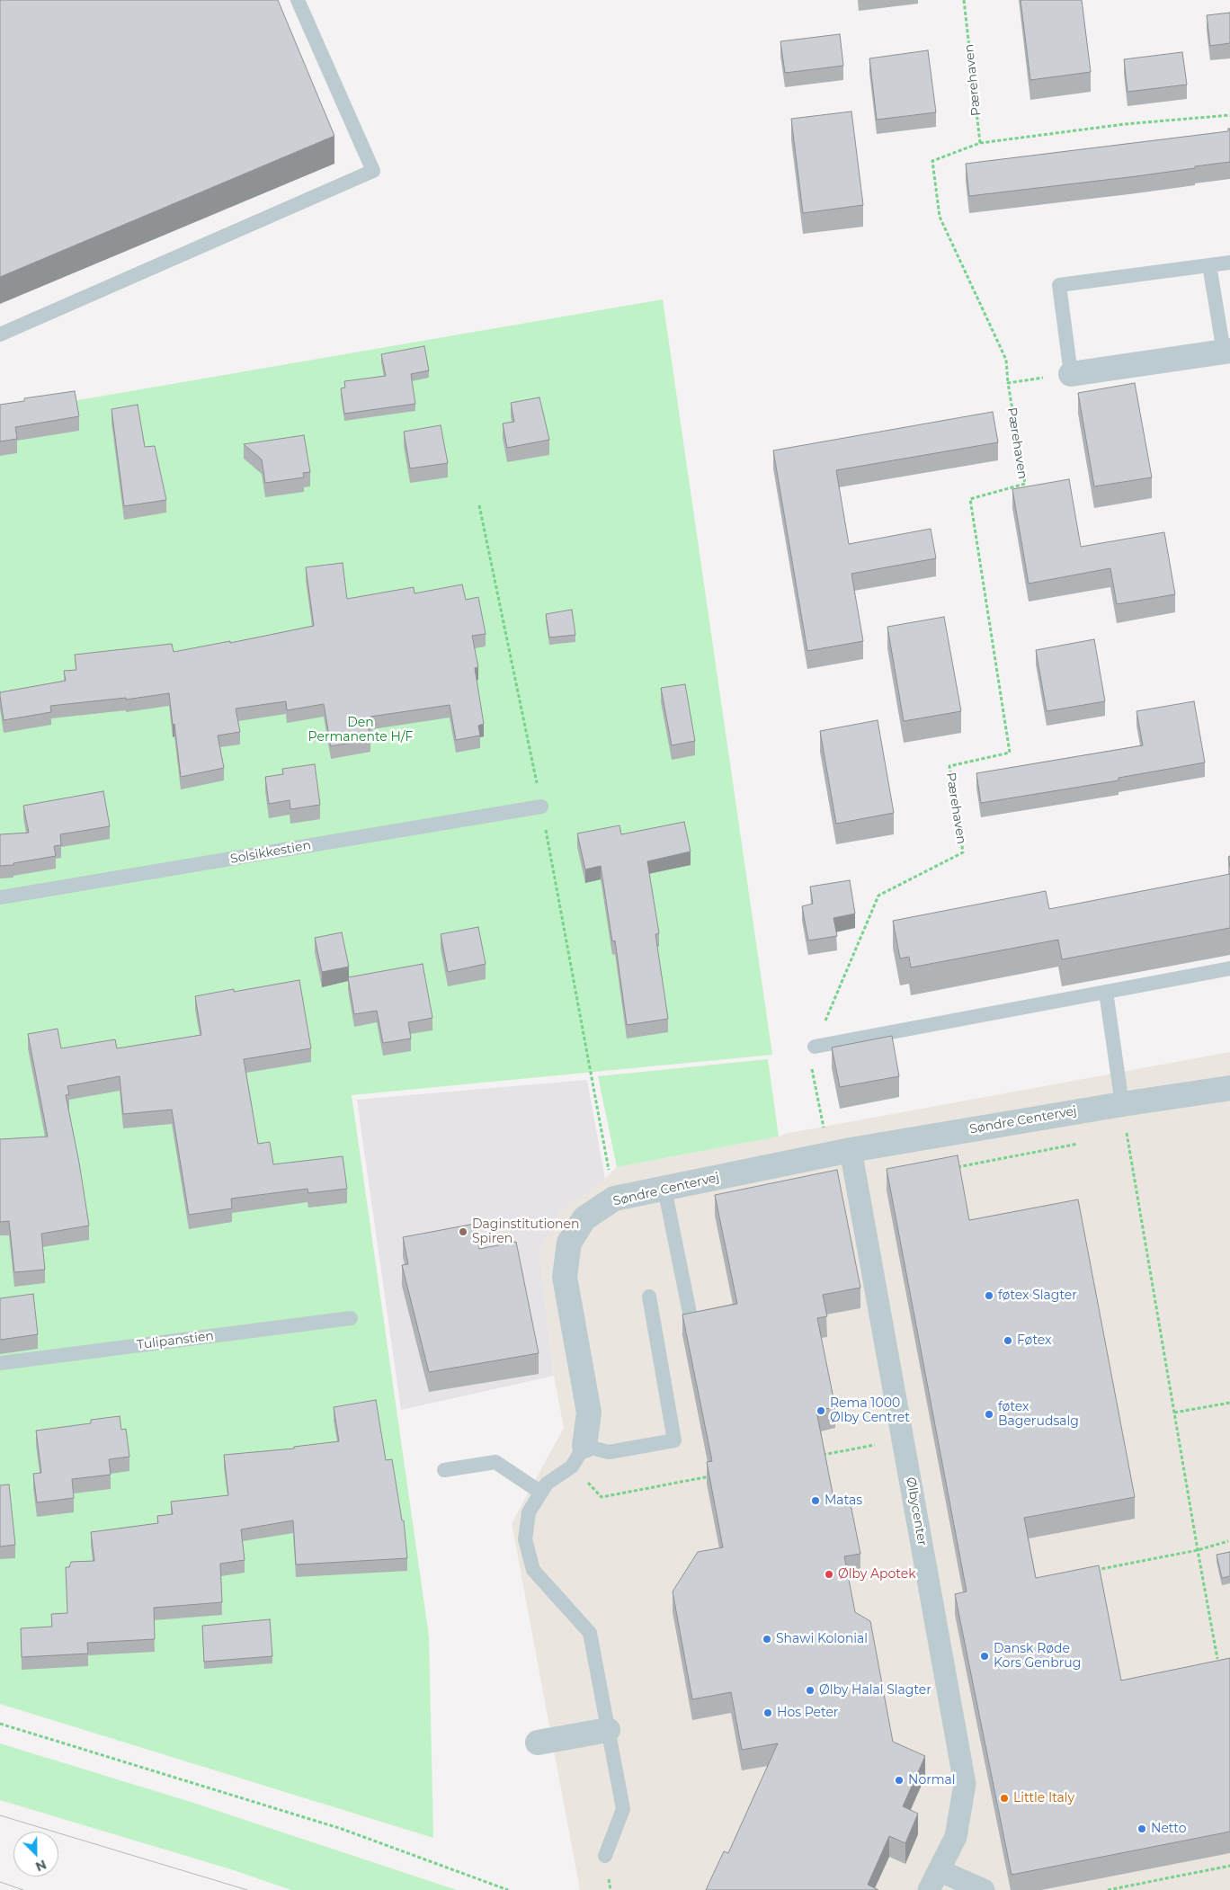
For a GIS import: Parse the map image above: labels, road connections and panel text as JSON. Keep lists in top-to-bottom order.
{
  "streets": {
    "street": ["Søndre Centervej", "Ølbycenter"],
    "lane": ["Solsikkestien", "Tulipanstien"],
    "path": ["Pærehaven"]
  },
  "crossings": [
    ["Pærehaven", "Søndre Centervej"],
    ["Pærehaven", "Ølbycenter"],
    ["Søndre Centervej", "Ølbycenter"]
  ],
  "parks": ["Den Permanente H/F"],
  "places": [
    "Daginstitutionen Spiren",
    "føtex Slagter",
    "Føtex",
    "Rema 1000 Ølby Centret",
    "føtex Bagerudsalg",
    "Matas",
    "Ølby Apotek",
    "Shawi Kolonial",
    "Dansk Røde Kors Genbrug",
    "Ølby Halal Slagter",
    "Hos Peter",
    "Normal",
    "Little Italy",
    "Netto"
  ],
  "north": "bottom right"
}
